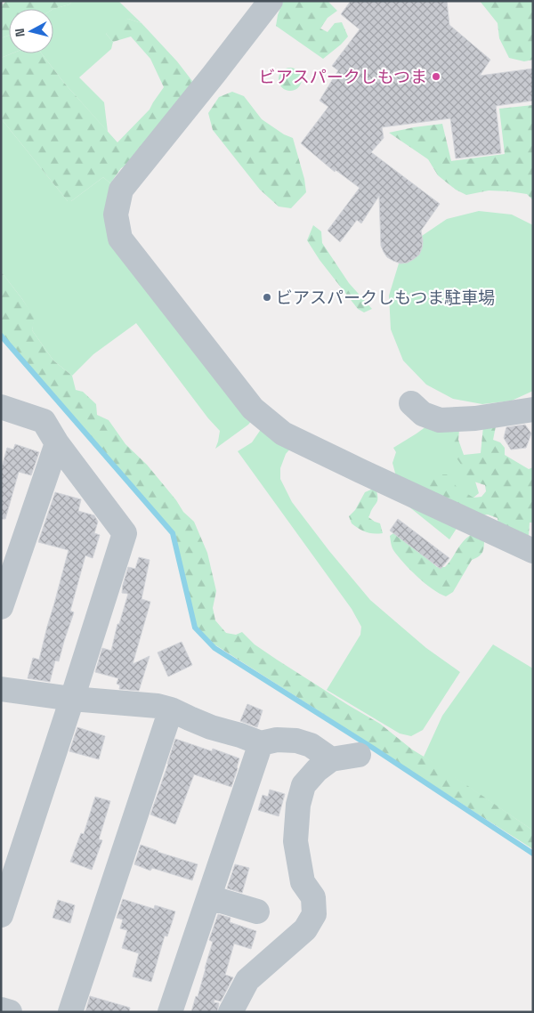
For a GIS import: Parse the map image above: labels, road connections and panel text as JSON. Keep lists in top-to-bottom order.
{
  "places": ["ビアスパークしもつま", "ビアスパークしもつま駐車場"],
  "north": "left"
}
